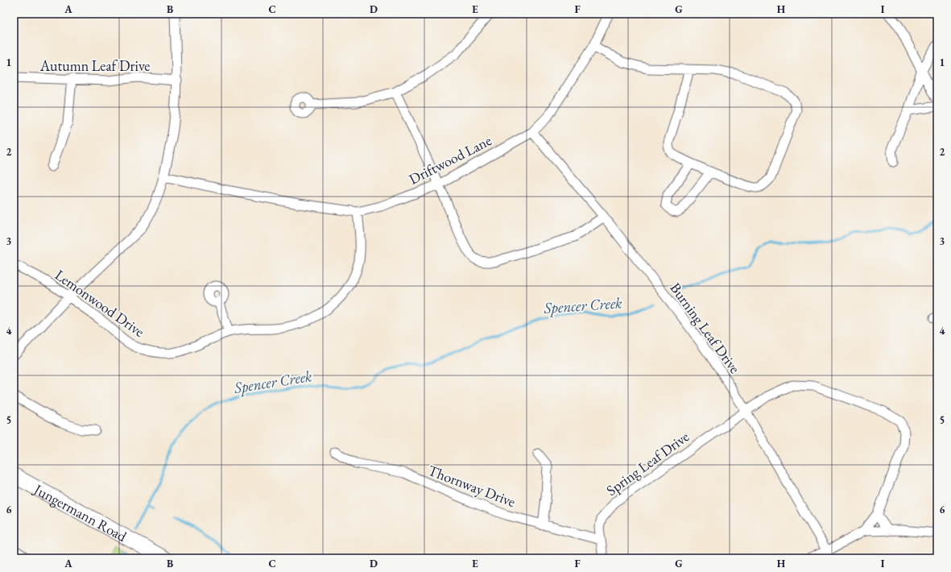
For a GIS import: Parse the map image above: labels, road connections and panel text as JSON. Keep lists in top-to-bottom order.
{
  "streets": {
    "main road": ["Jungermann Road"],
    "street": [
      "Autumn Leaf Drive",
      "Driftwood Lane",
      "Lemonwood Drive",
      "Burning Leaf Drive",
      "Spring Leaf Drive",
      "Thornway Drive"
    ]
  },
  "crossings": [
    ["Driftwood Lane", "Lemonwood Drive"],
    ["Driftwood Lane", "Burning Leaf Drive"],
    ["Burning Leaf Drive", "Spring Leaf Drive"],
    ["Spring Leaf Drive", "Thornway Drive"]
  ],
  "water": ["Spencer Creek"],
  "grid": {
    "columns": [
      "A",
      "B",
      "C",
      "D",
      "E",
      "F",
      "G",
      "H",
      "I"
    ],
    "rows": [
      "1",
      "2",
      "3",
      "4",
      "5",
      "6"
    ]
  }
}
